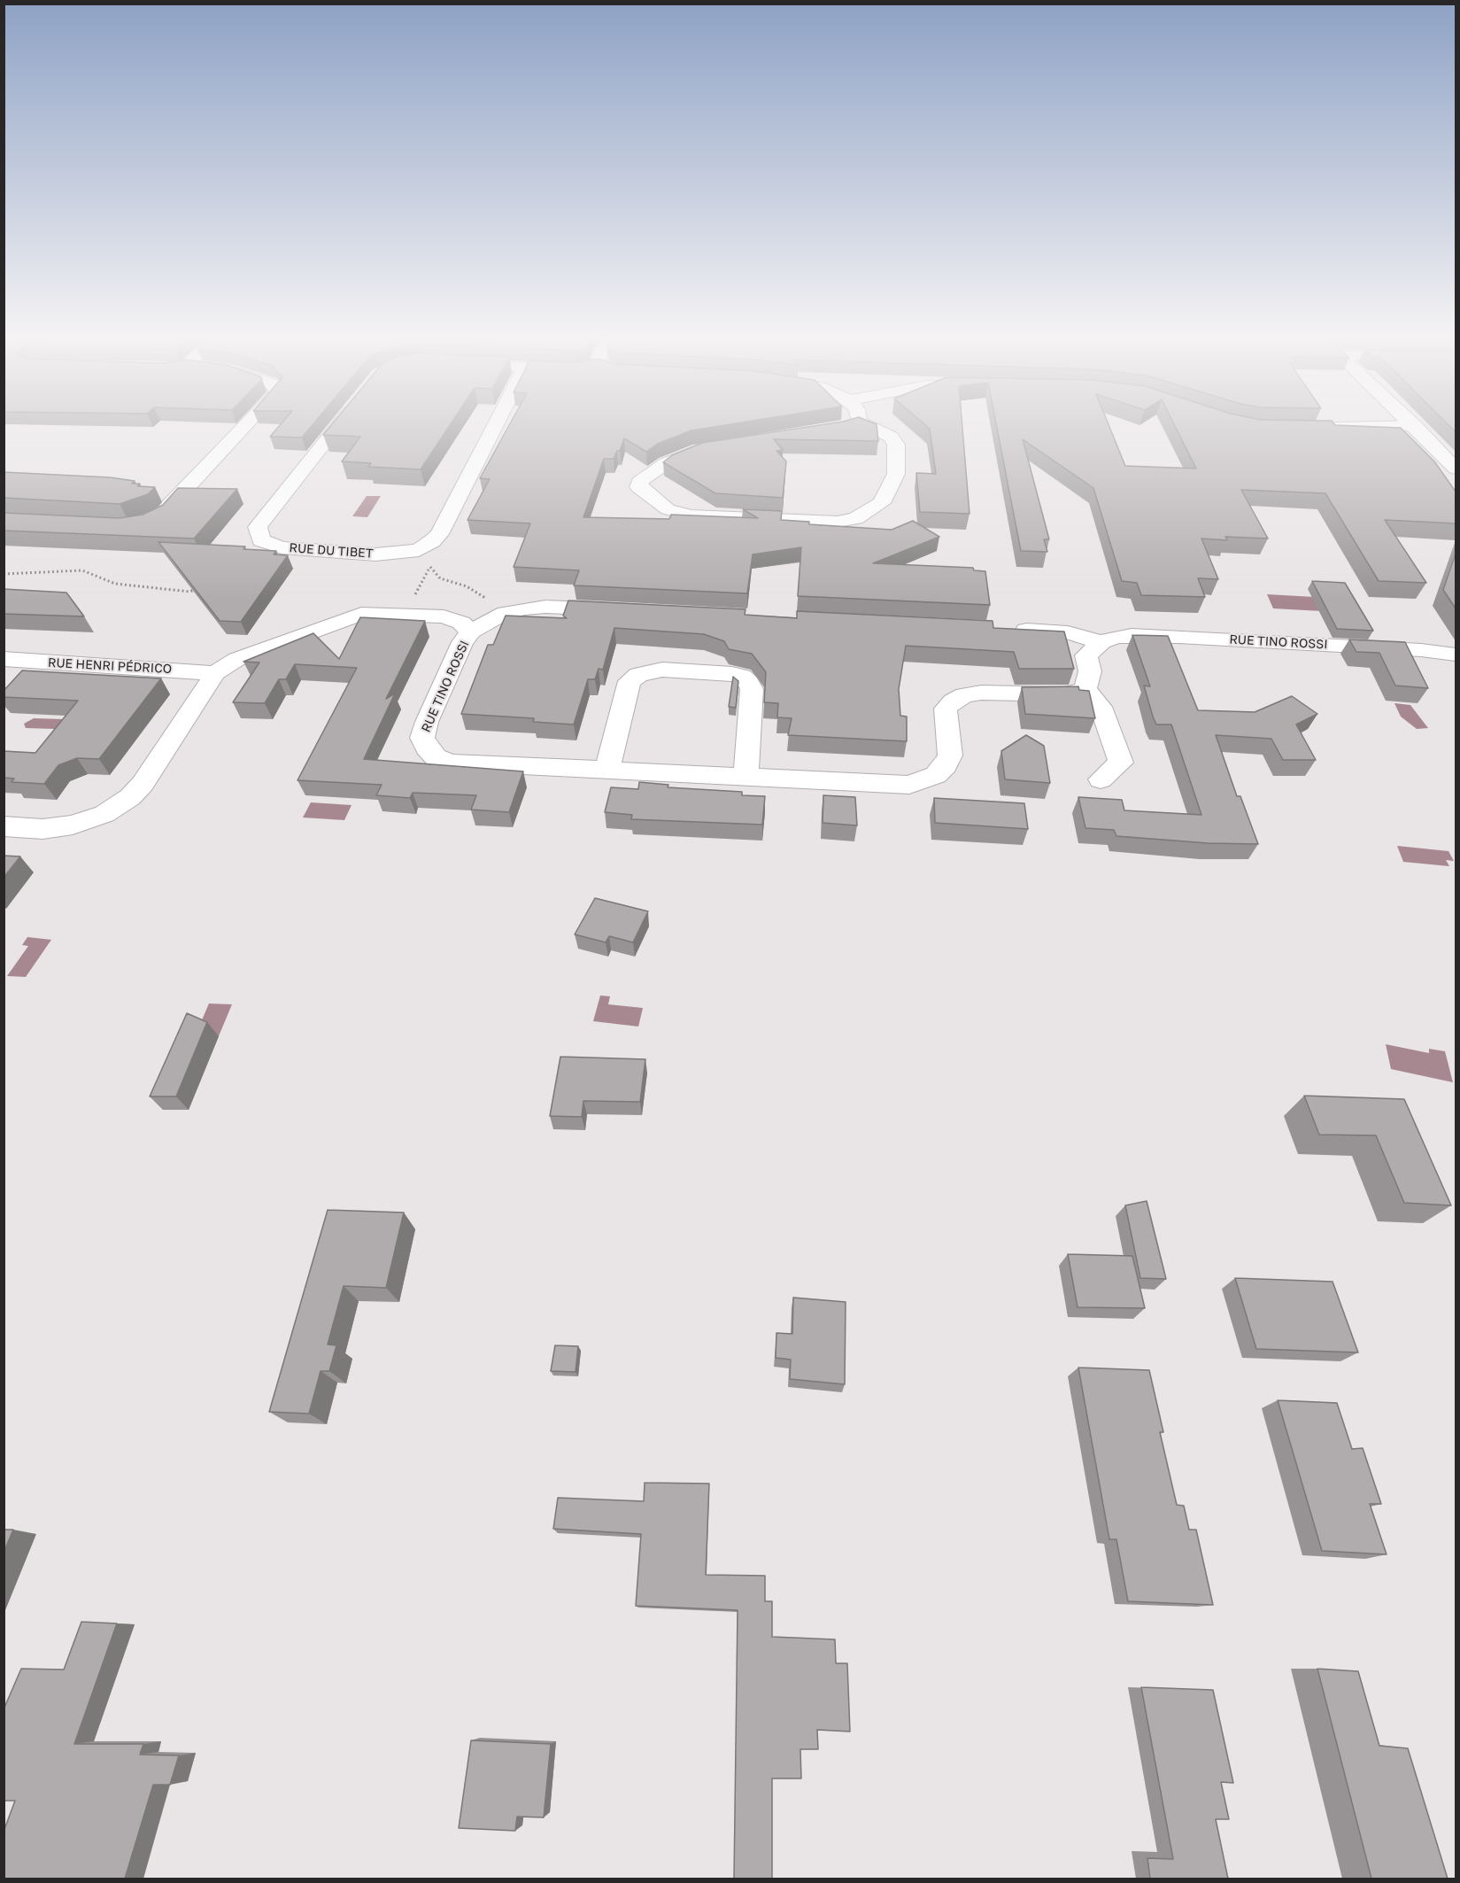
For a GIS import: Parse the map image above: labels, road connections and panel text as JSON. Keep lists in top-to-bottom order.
{
  "streets": {
    "street": ["RUE DU TIBET", "RUE TINO ROSSI", "RUE HENRI PÉDRICO"]
  }
}
